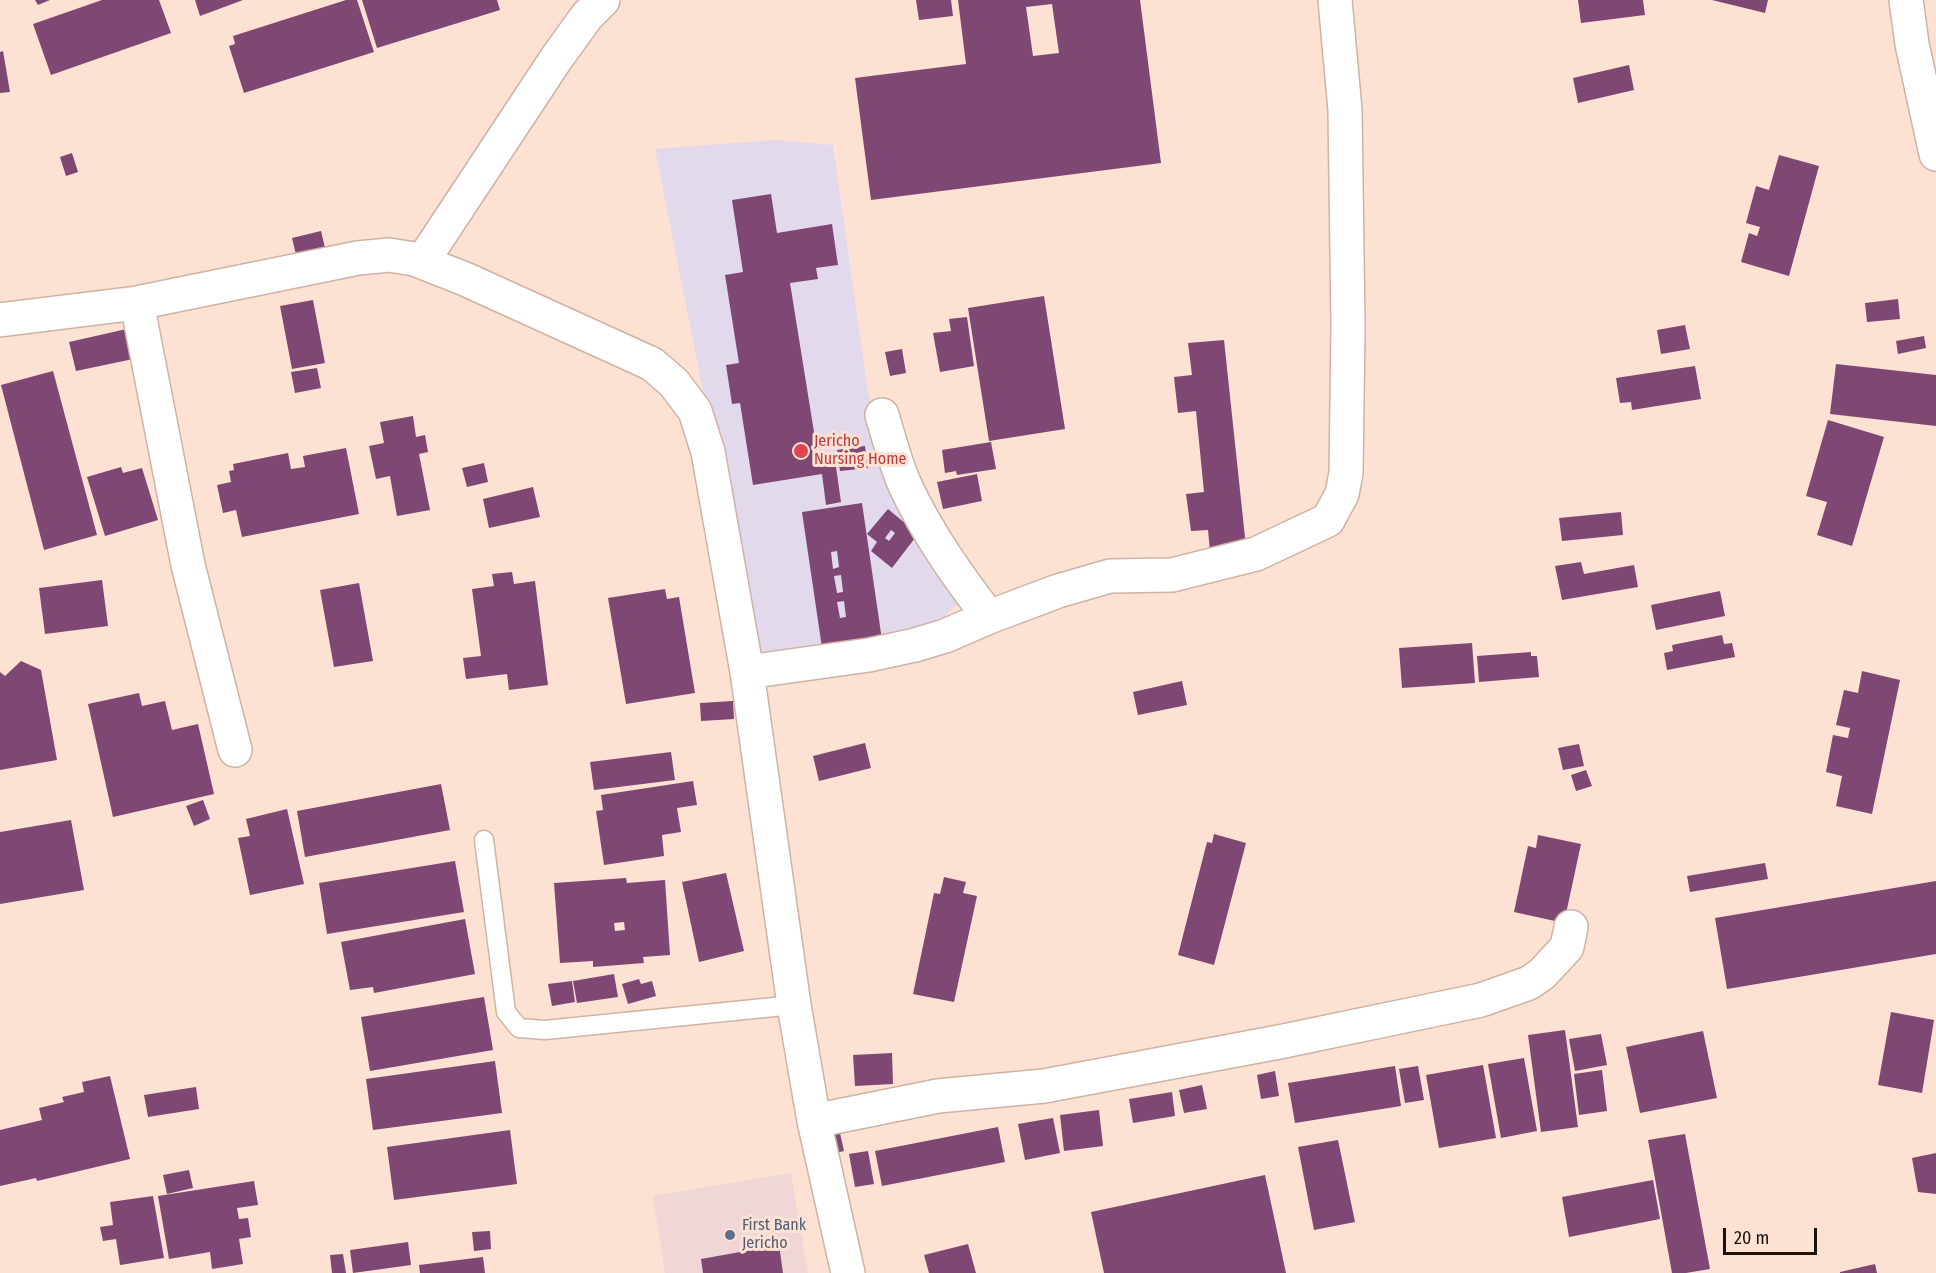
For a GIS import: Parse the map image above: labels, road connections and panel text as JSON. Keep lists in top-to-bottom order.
{
  "places": ["Jericho Nursing Home", "First Bank Jericho"],
  "scale_bar": "20 m"
}
